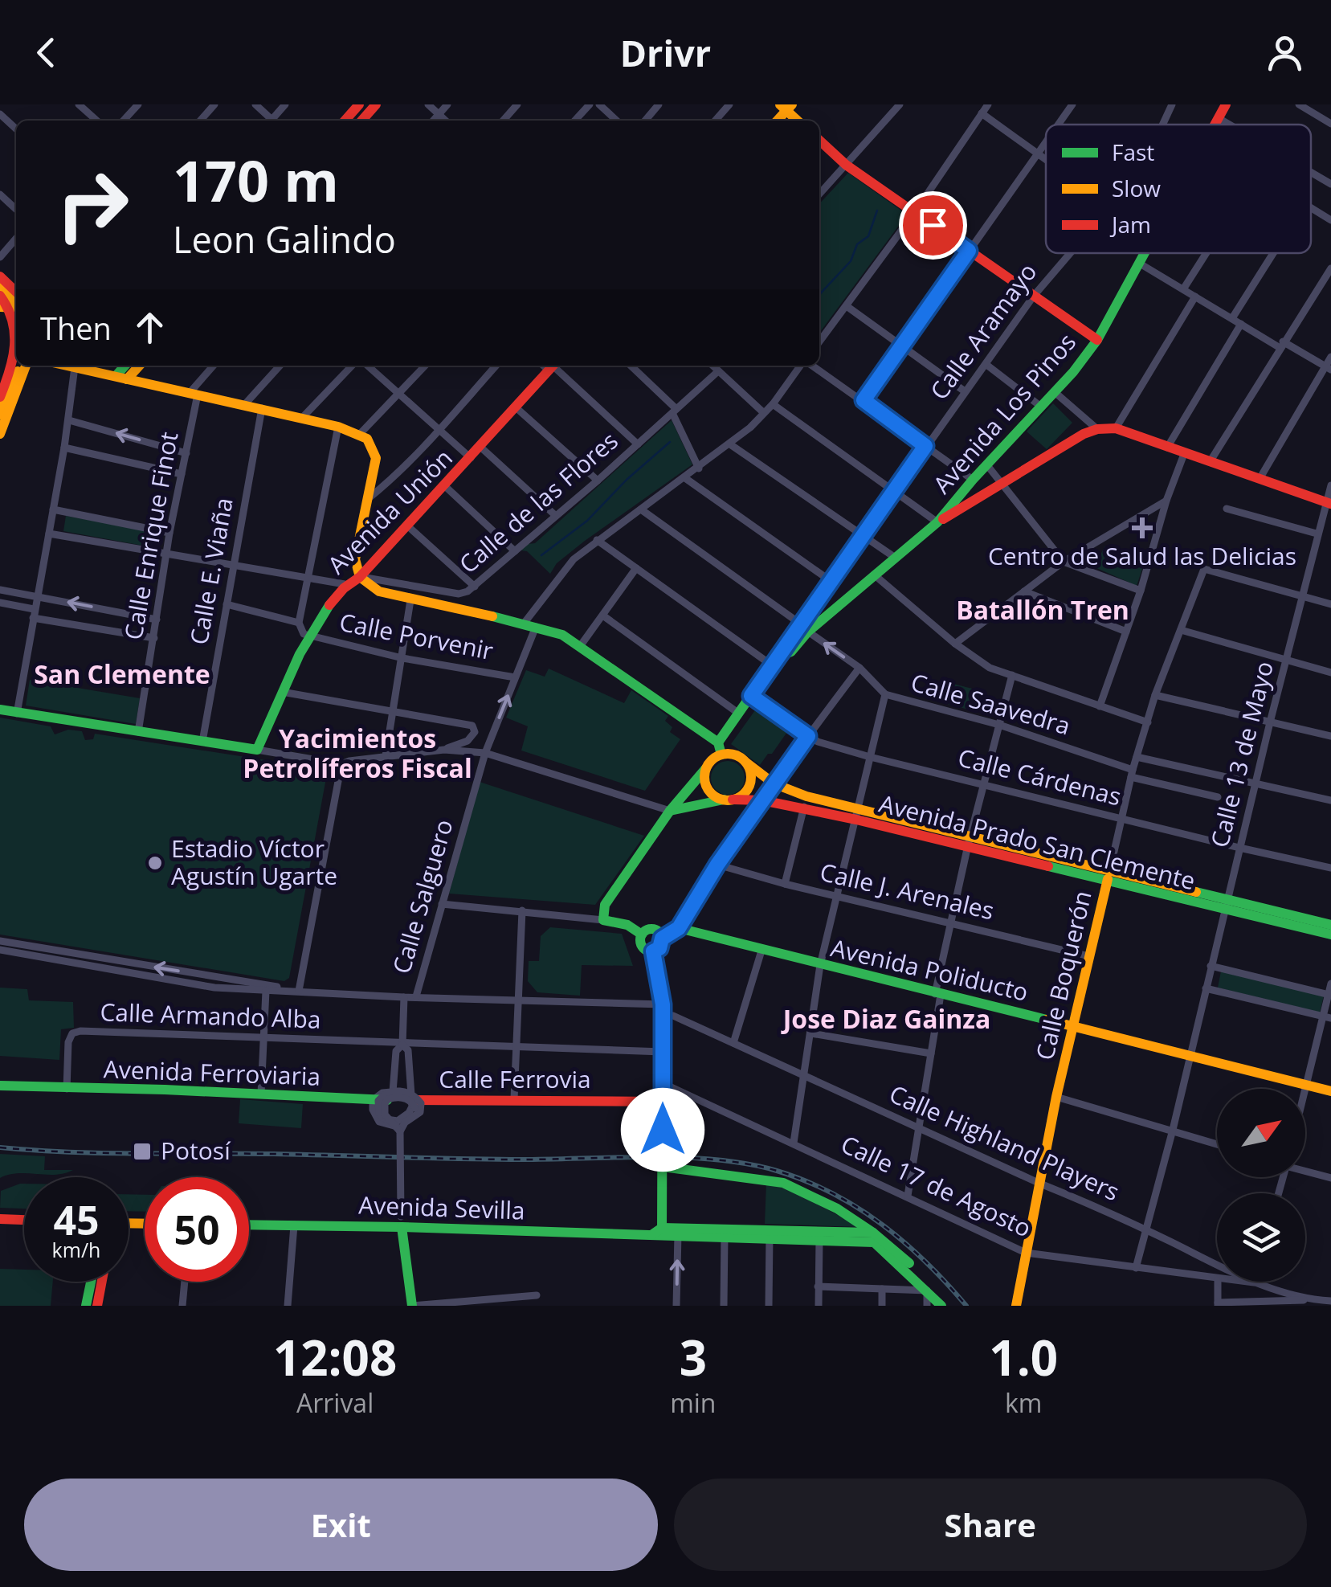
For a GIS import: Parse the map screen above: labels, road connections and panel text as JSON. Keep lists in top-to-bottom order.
{
  "streets": {
    "main road": [
      "Avenida Los Pinos",
      "Avenida Unión",
      "Avenida Prado San Clemente",
      "Avenida Poliducto",
      "Calle Boquerón",
      "Avenida Ferroviaria",
      "Calle Ferrovia",
      "Avenida Sevilla"
    ],
    "street": [
      "Calle Aramayo",
      "Calle de las Flores",
      "Calle Enrique Finot",
      "Calle E. Viaña",
      "Calle Porvenir",
      "Calle Saavedra",
      "Calle 13 de Mayo",
      "Calle Cárdenas",
      "Calle J. Arenales",
      "Calle Salguero",
      "Calle Armando Alba",
      "Calle Highland Players",
      "Calle 17 de Agosto"
    ]
  },
  "crossings": [
    ["Calle Aramayo", "Avenida Los Pinos"],
    ["Calle Aramayo", "Calle Saavedra"],
    ["Avenida Los Pinos", "Calle Saavedra"],
    ["Calle de las Flores", "Avenida Unión"],
    ["Avenida Unión", "Calle Porvenir"],
    ["Calle Porvenir", "Calle Salguero"],
    ["Calle Saavedra", "Calle Boquerón"],
    ["Calle 13 de Mayo", "Calle Cárdenas"],
    ["Calle 13 de Mayo", "Avenida Prado San Clemente"],
    ["Calle 13 de Mayo", "Avenida Poliducto"],
    ["Calle 13 de Mayo", "Calle Boquerón"],
    ["Calle 13 de Mayo", "Calle Highland Players"],
    ["Calle 13 de Mayo", "Calle 17 de Agosto"],
    ["Calle Cárdenas", "Calle Boquerón"],
    ["Avenida Prado San Clemente", "Calle Boquerón"],
    ["Calle J. Arenales", "Calle Boquerón"],
    ["Calle Salguero", "Calle Armando Alba"],
    ["Calle Salguero", "Avenida Ferroviaria"],
    ["Calle Salguero", "Calle Ferrovia"],
    ["Calle Salguero", "Calle Highland Players"],
    ["Avenida Poliducto", "Calle Boquerón"],
    ["Calle Boquerón", "Calle Highland Players"],
    ["Calle Boquerón", "Calle 17 de Agosto"],
    ["Calle Armando Alba", "Avenida Ferroviaria"],
    ["Avenida Ferroviaria", "Calle Ferrovia"],
    ["Calle Highland Players", "Calle 17 de Agosto"]
  ],
  "districts": [
    "Batallón Tren",
    "San Clemente",
    "Yacimientos Petrolíferos Fiscal",
    "Jose Diaz Gainza"
  ],
  "places": {
    "health": ["Centro de Salud las Delicias"],
    "other": ["Estadio Víctor Agustín Ugarte"],
    "transit": ["Potosí"]
  },
  "legend": ["Fast", "Slow", "Jam"],
  "north": "top right",
  "page": {
    "header": "Drivr",
    "turn": ["170 m", "Leon Galindo"],
    "then": "Then",
    "speed": "45 km/h",
    "limit": "50",
    "eta": [
      "12:08",
      "Arrival",
      "3",
      "min",
      "1.0",
      "km"
    ],
    "buttons": ["Exit", "Share"]
  }
}
